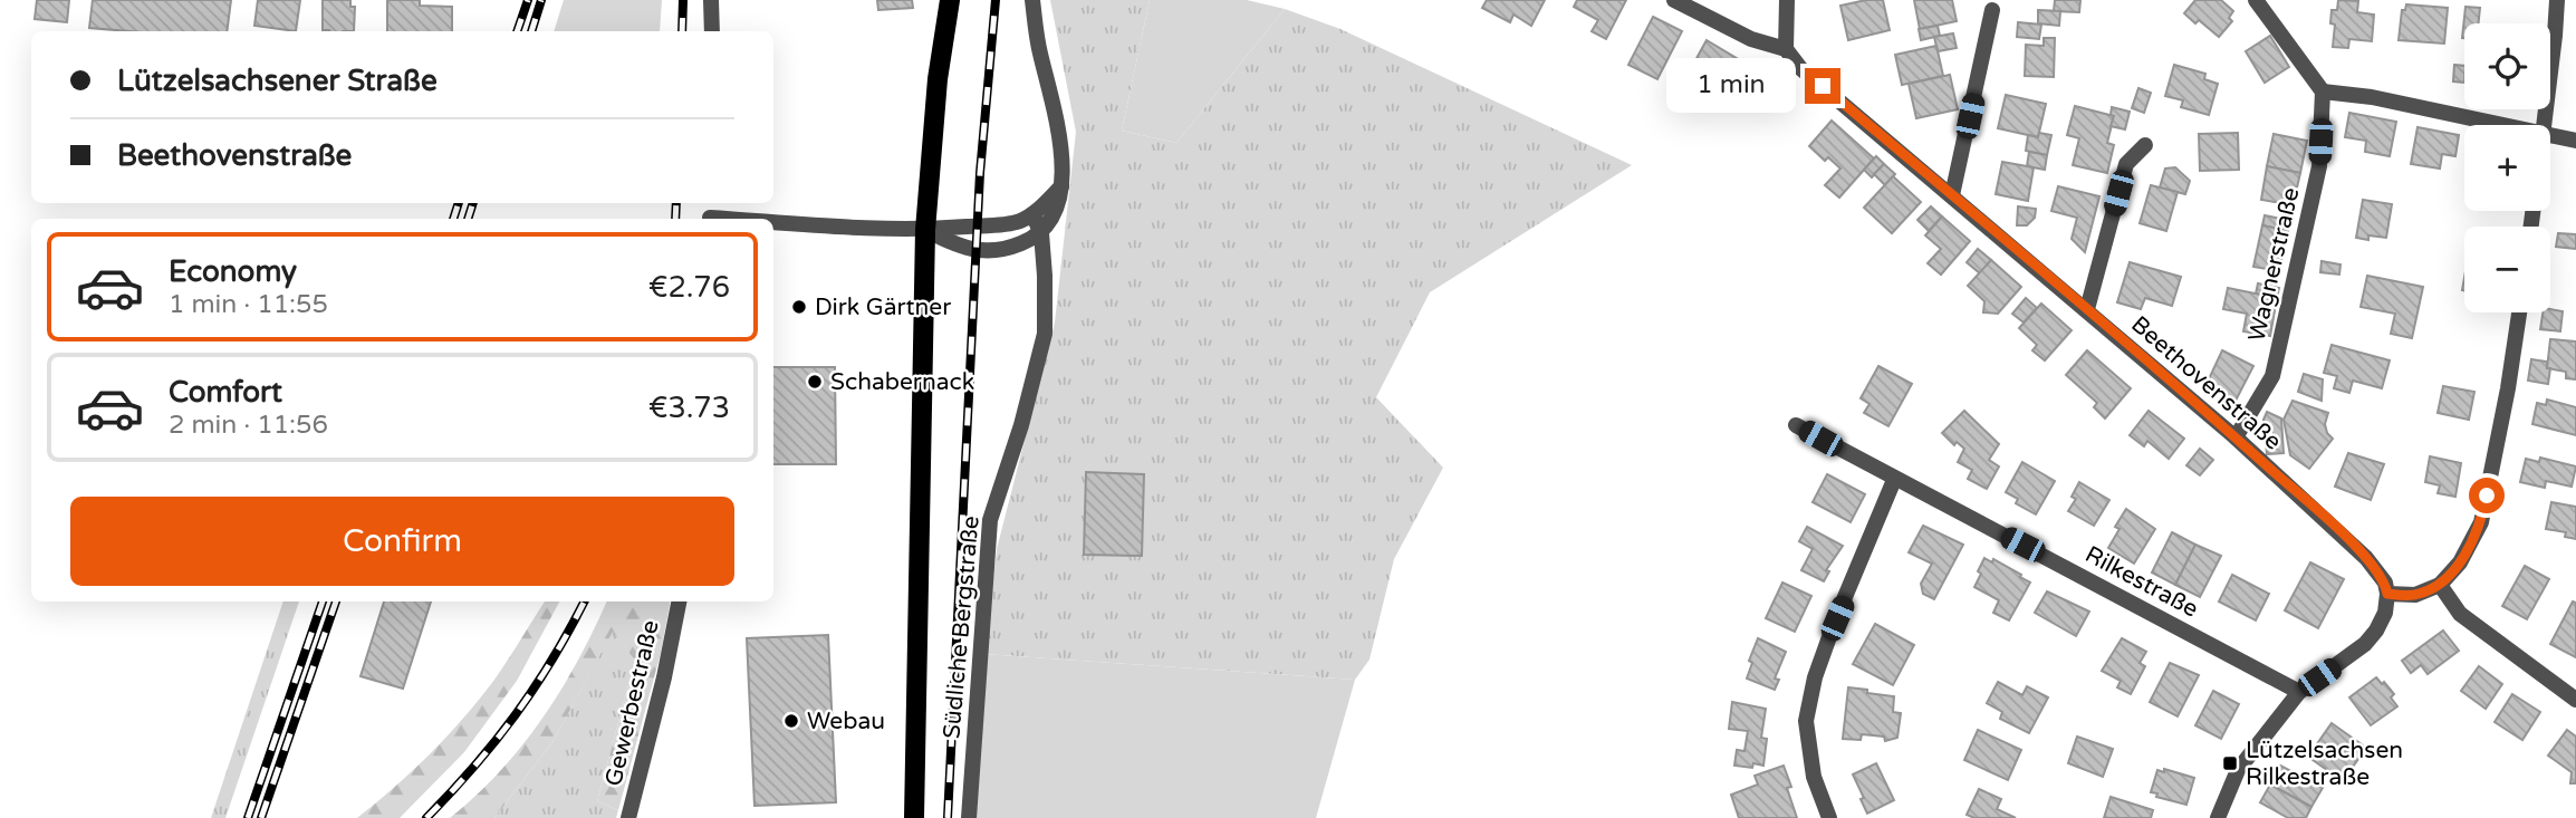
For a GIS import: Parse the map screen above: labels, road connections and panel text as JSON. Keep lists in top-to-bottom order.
{
  "streets": {
    "street": [
      "Wagnerstraße",
      "Beethovenstraße",
      "Rilkestraße",
      "Südliche Bergstraße",
      "Gewerbestraße"
    ]
  },
  "crossings": [
    ["Wagnerstraße", "Beethovenstraße"]
  ],
  "places": {
    "other": ["Dirk Gärtner", "Schabernack", "Webau"],
    "transit": ["Lützelsachsen Rilkestraße"]
  },
  "page": {
    "map_buttons": ["+", "−"],
    "banner": ["Lützelsachsener Straße", "Beethovenstraße"],
    "bubble": "1 min",
    "list": [
      {
        "name": "Economy",
        "note": "1 min · 11:55",
        "value": "€2.76"
      },
      {
        "name": "Comfort",
        "note": "2 min · 11:56",
        "value": "€3.73"
      }
    ],
    "buttons": "Confirm"
  }
}
